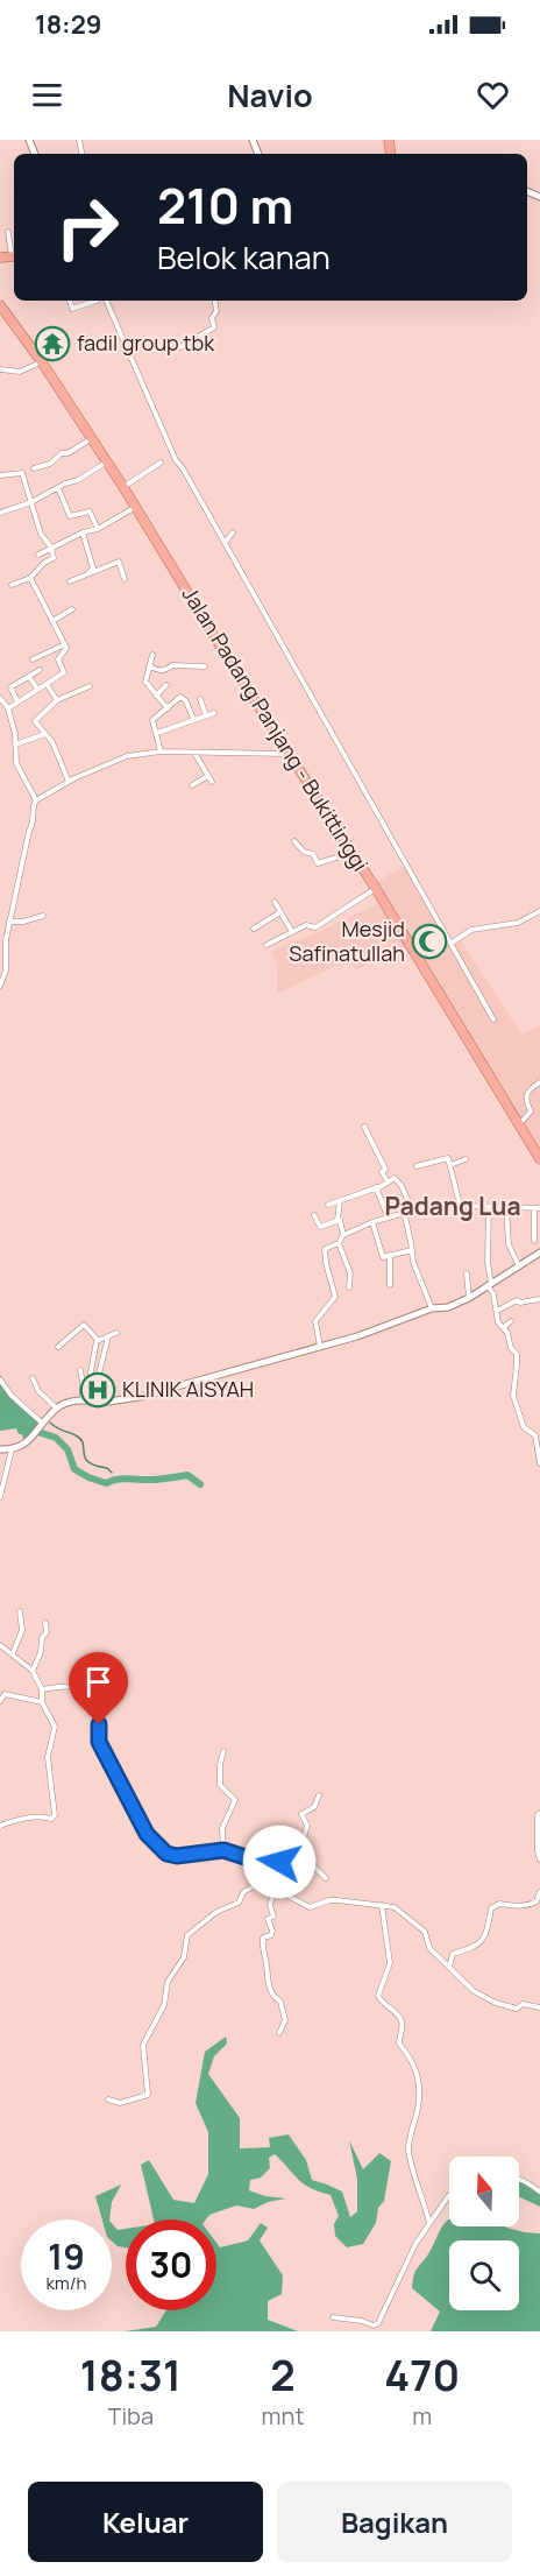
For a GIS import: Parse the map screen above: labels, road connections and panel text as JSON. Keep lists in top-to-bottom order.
{
  "streets": {
    "highway": ["Jalan Padang Panjang - Bukittinggi"]
  },
  "districts": ["Padang Lua"],
  "places": {
    "temple": ["fadil group tbk"],
    "mosque": ["Mesjid Safinatullah"],
    "hospital": ["KLINIK AISYAH"]
  },
  "north": "top",
  "page": {
    "status": "18:29",
    "header": "Navio",
    "turn": ["210 m", "Belok kanan"],
    "speed": "19 km/h",
    "limit": "30",
    "eta": [
      "18:31",
      "Tiba",
      "2",
      "mnt",
      "470",
      "m"
    ],
    "buttons": ["Keluar", "Bagikan"]
  }
}
